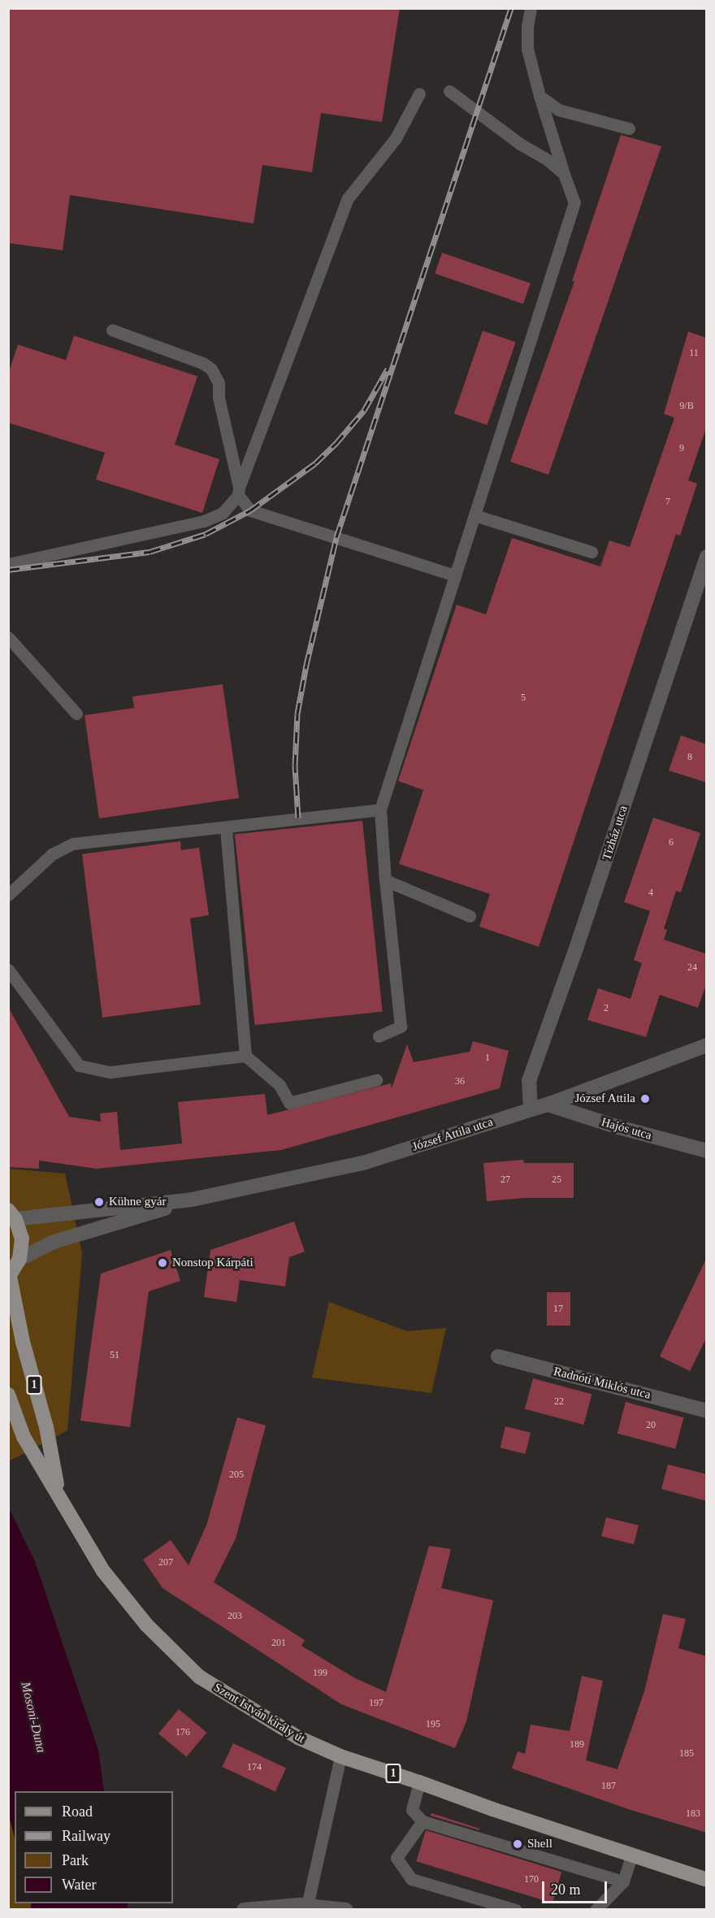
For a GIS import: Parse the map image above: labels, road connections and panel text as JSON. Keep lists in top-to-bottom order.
{
  "streets": {
    "main road": ["1", "Szent István király út"],
    "street": [
      "Tízház utca",
      "Hajós utca",
      "József Attila utca",
      "Radnóti Miklós utca"
    ]
  },
  "crossings": [
    ["Tízház utca", "József Attila utca"],
    ["Hajós utca", "József Attila utca"],
    ["József Attila utca", "1"],
    ["1", "Szent István király út"]
  ],
  "water": ["Mosoni-Duna"],
  "places": [
    "József Attila",
    "Kühne gyár",
    "Nonstop Kárpáti",
    "Shell"
  ],
  "house_numbers": [
    "11",
    "9/B",
    "9",
    "7",
    "5",
    "8",
    "6",
    "4",
    "24",
    "2",
    "1",
    "36",
    "27",
    "25",
    "17",
    "51",
    "22",
    "20",
    "205",
    "207",
    "203",
    "201",
    "199",
    "197",
    "195",
    "176",
    "189",
    "185",
    "174",
    "187",
    "183",
    "170"
  ],
  "legend": [
    "Road",
    "Railway",
    "Park",
    "Water"
  ],
  "scale_bar": "20 m"
}
